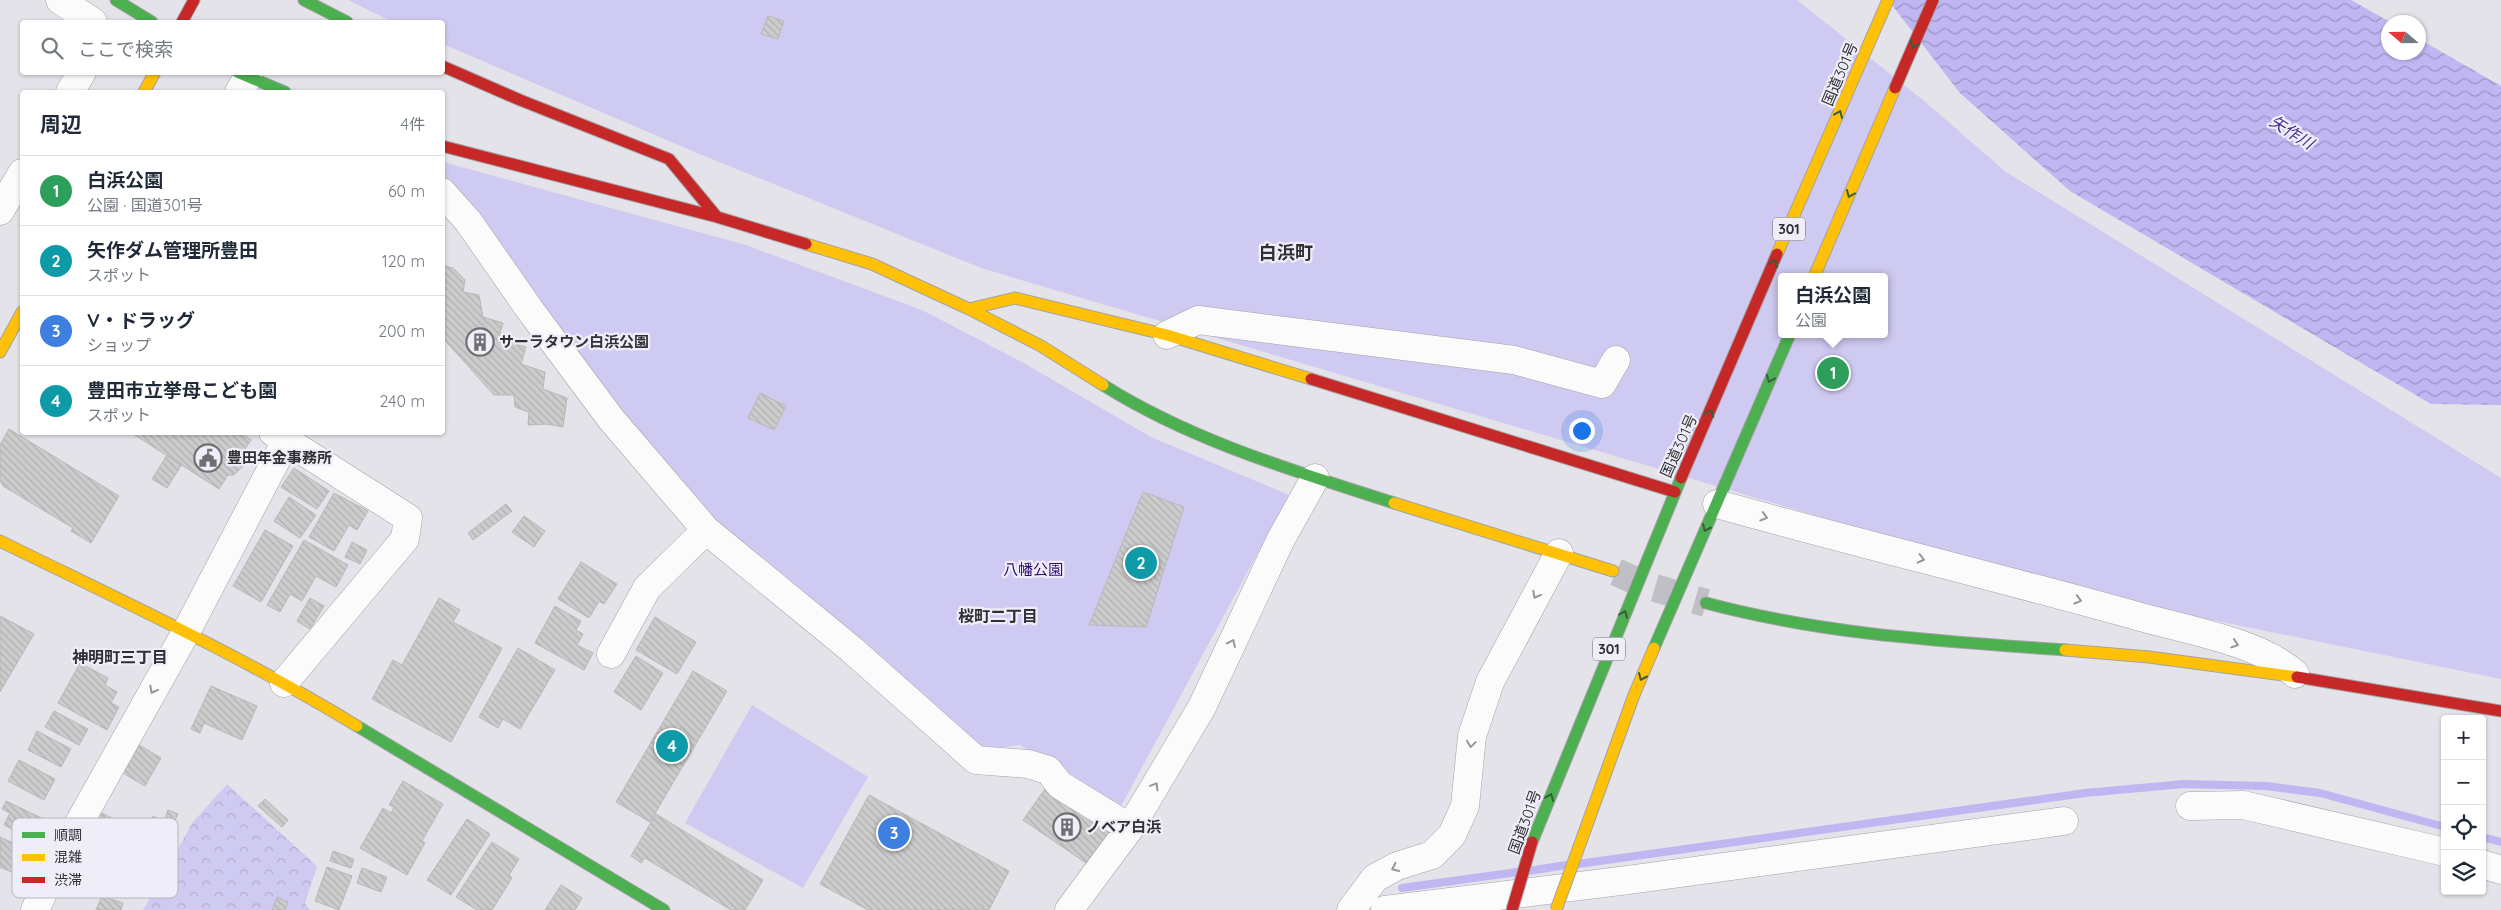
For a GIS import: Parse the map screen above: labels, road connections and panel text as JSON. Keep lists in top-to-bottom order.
{
  "streets": {
    "main road": ["国道301号", "301"]
  },
  "districts": ["白浜町", "桜町二丁目", "神明町三丁目"],
  "water": ["矢作川"],
  "parks": ["八幡公園"],
  "places": {
    "building": ["サーラタウン白浜公園", "ノベア白浜"],
    "public building": ["豊田年金事務所"]
  },
  "legend": ["順調", "混雑", "渋滞"],
  "north": "left",
  "page": {
    "search": "ここで検索",
    "heading": ["周辺", "4件"],
    "list": [
      {
        "mark": "1",
        "name": "白浜公園",
        "note": "公園 · 国道301号",
        "value": "60 m"
      },
      {
        "mark": "2",
        "name": "矢作ダム管理所豊田",
        "note": "スポット",
        "value": "120 m"
      },
      {
        "mark": "3",
        "name": "V・ドラッグ",
        "note": "ショップ",
        "value": "200 m"
      },
      {
        "mark": "4",
        "name": "豊田市立挙母こども園",
        "note": "スポット",
        "value": "240 m"
      }
    ],
    "popup": ["白浜公園", "公園"],
    "pins": [
      "1",
      "2",
      "4",
      "3"
    ],
    "map_buttons": ["+", "−"]
  }
}
